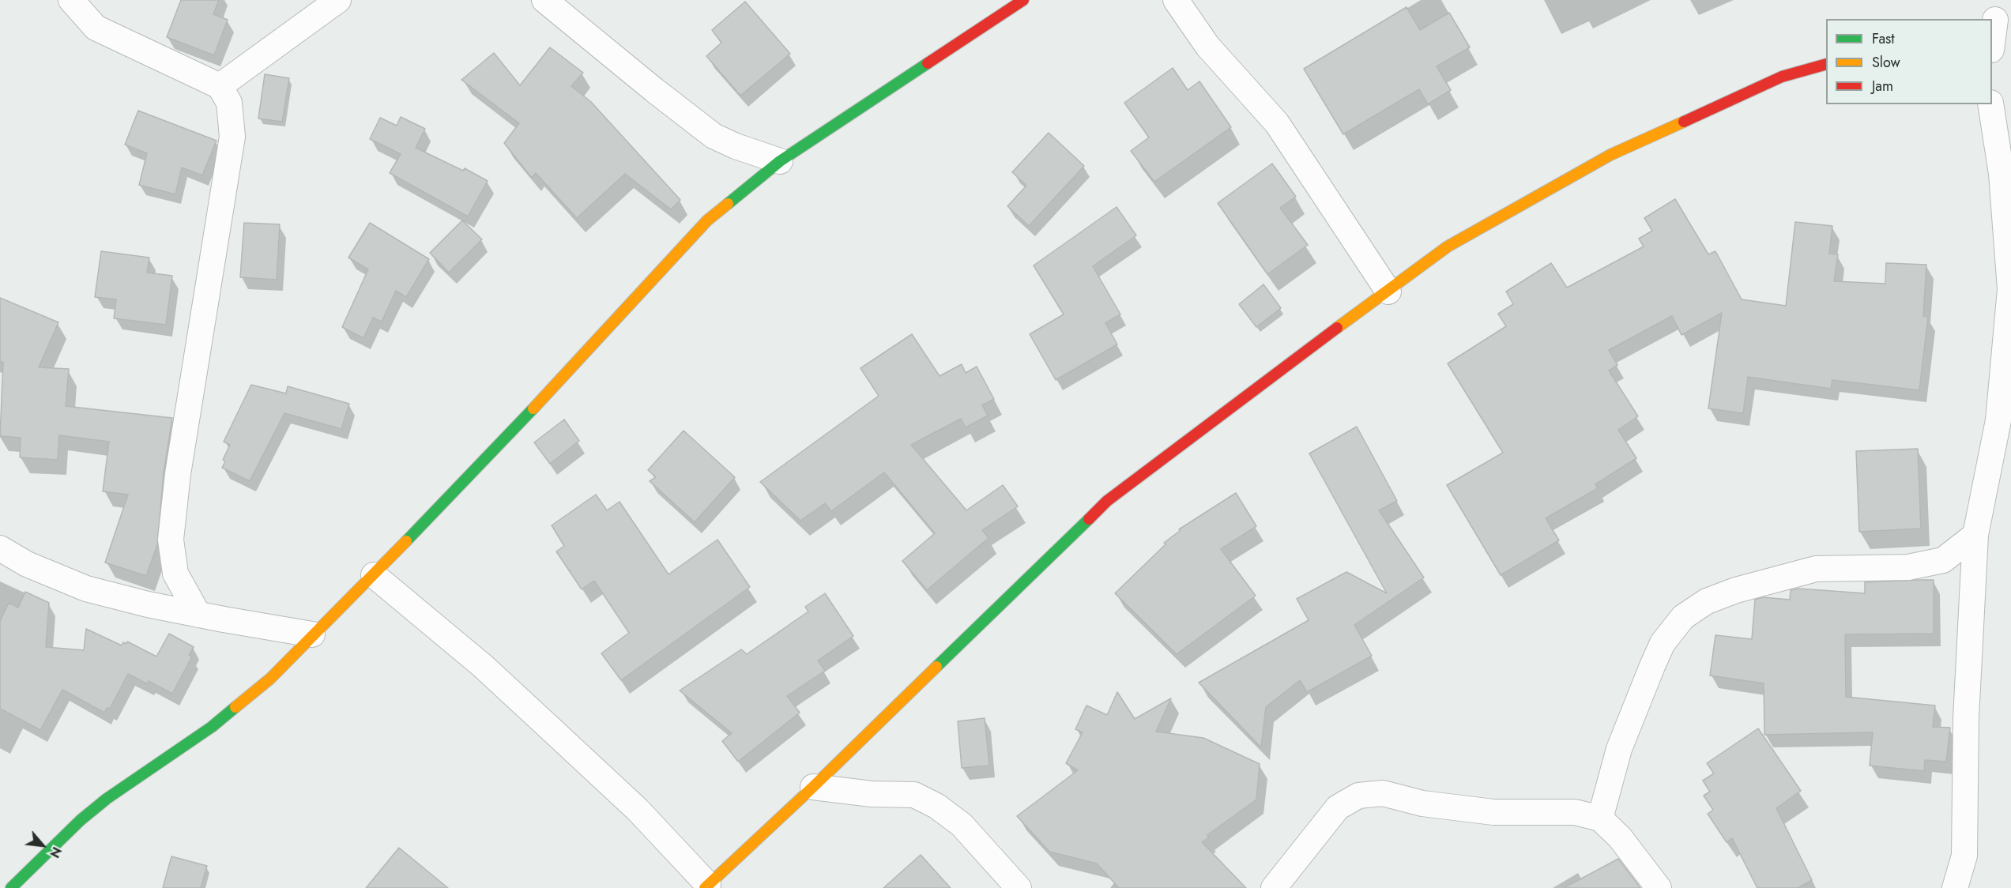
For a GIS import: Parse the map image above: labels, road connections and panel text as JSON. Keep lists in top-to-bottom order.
{
  "legend": ["Fast", "Slow", "Jam"],
  "north": "bottom right"
}
